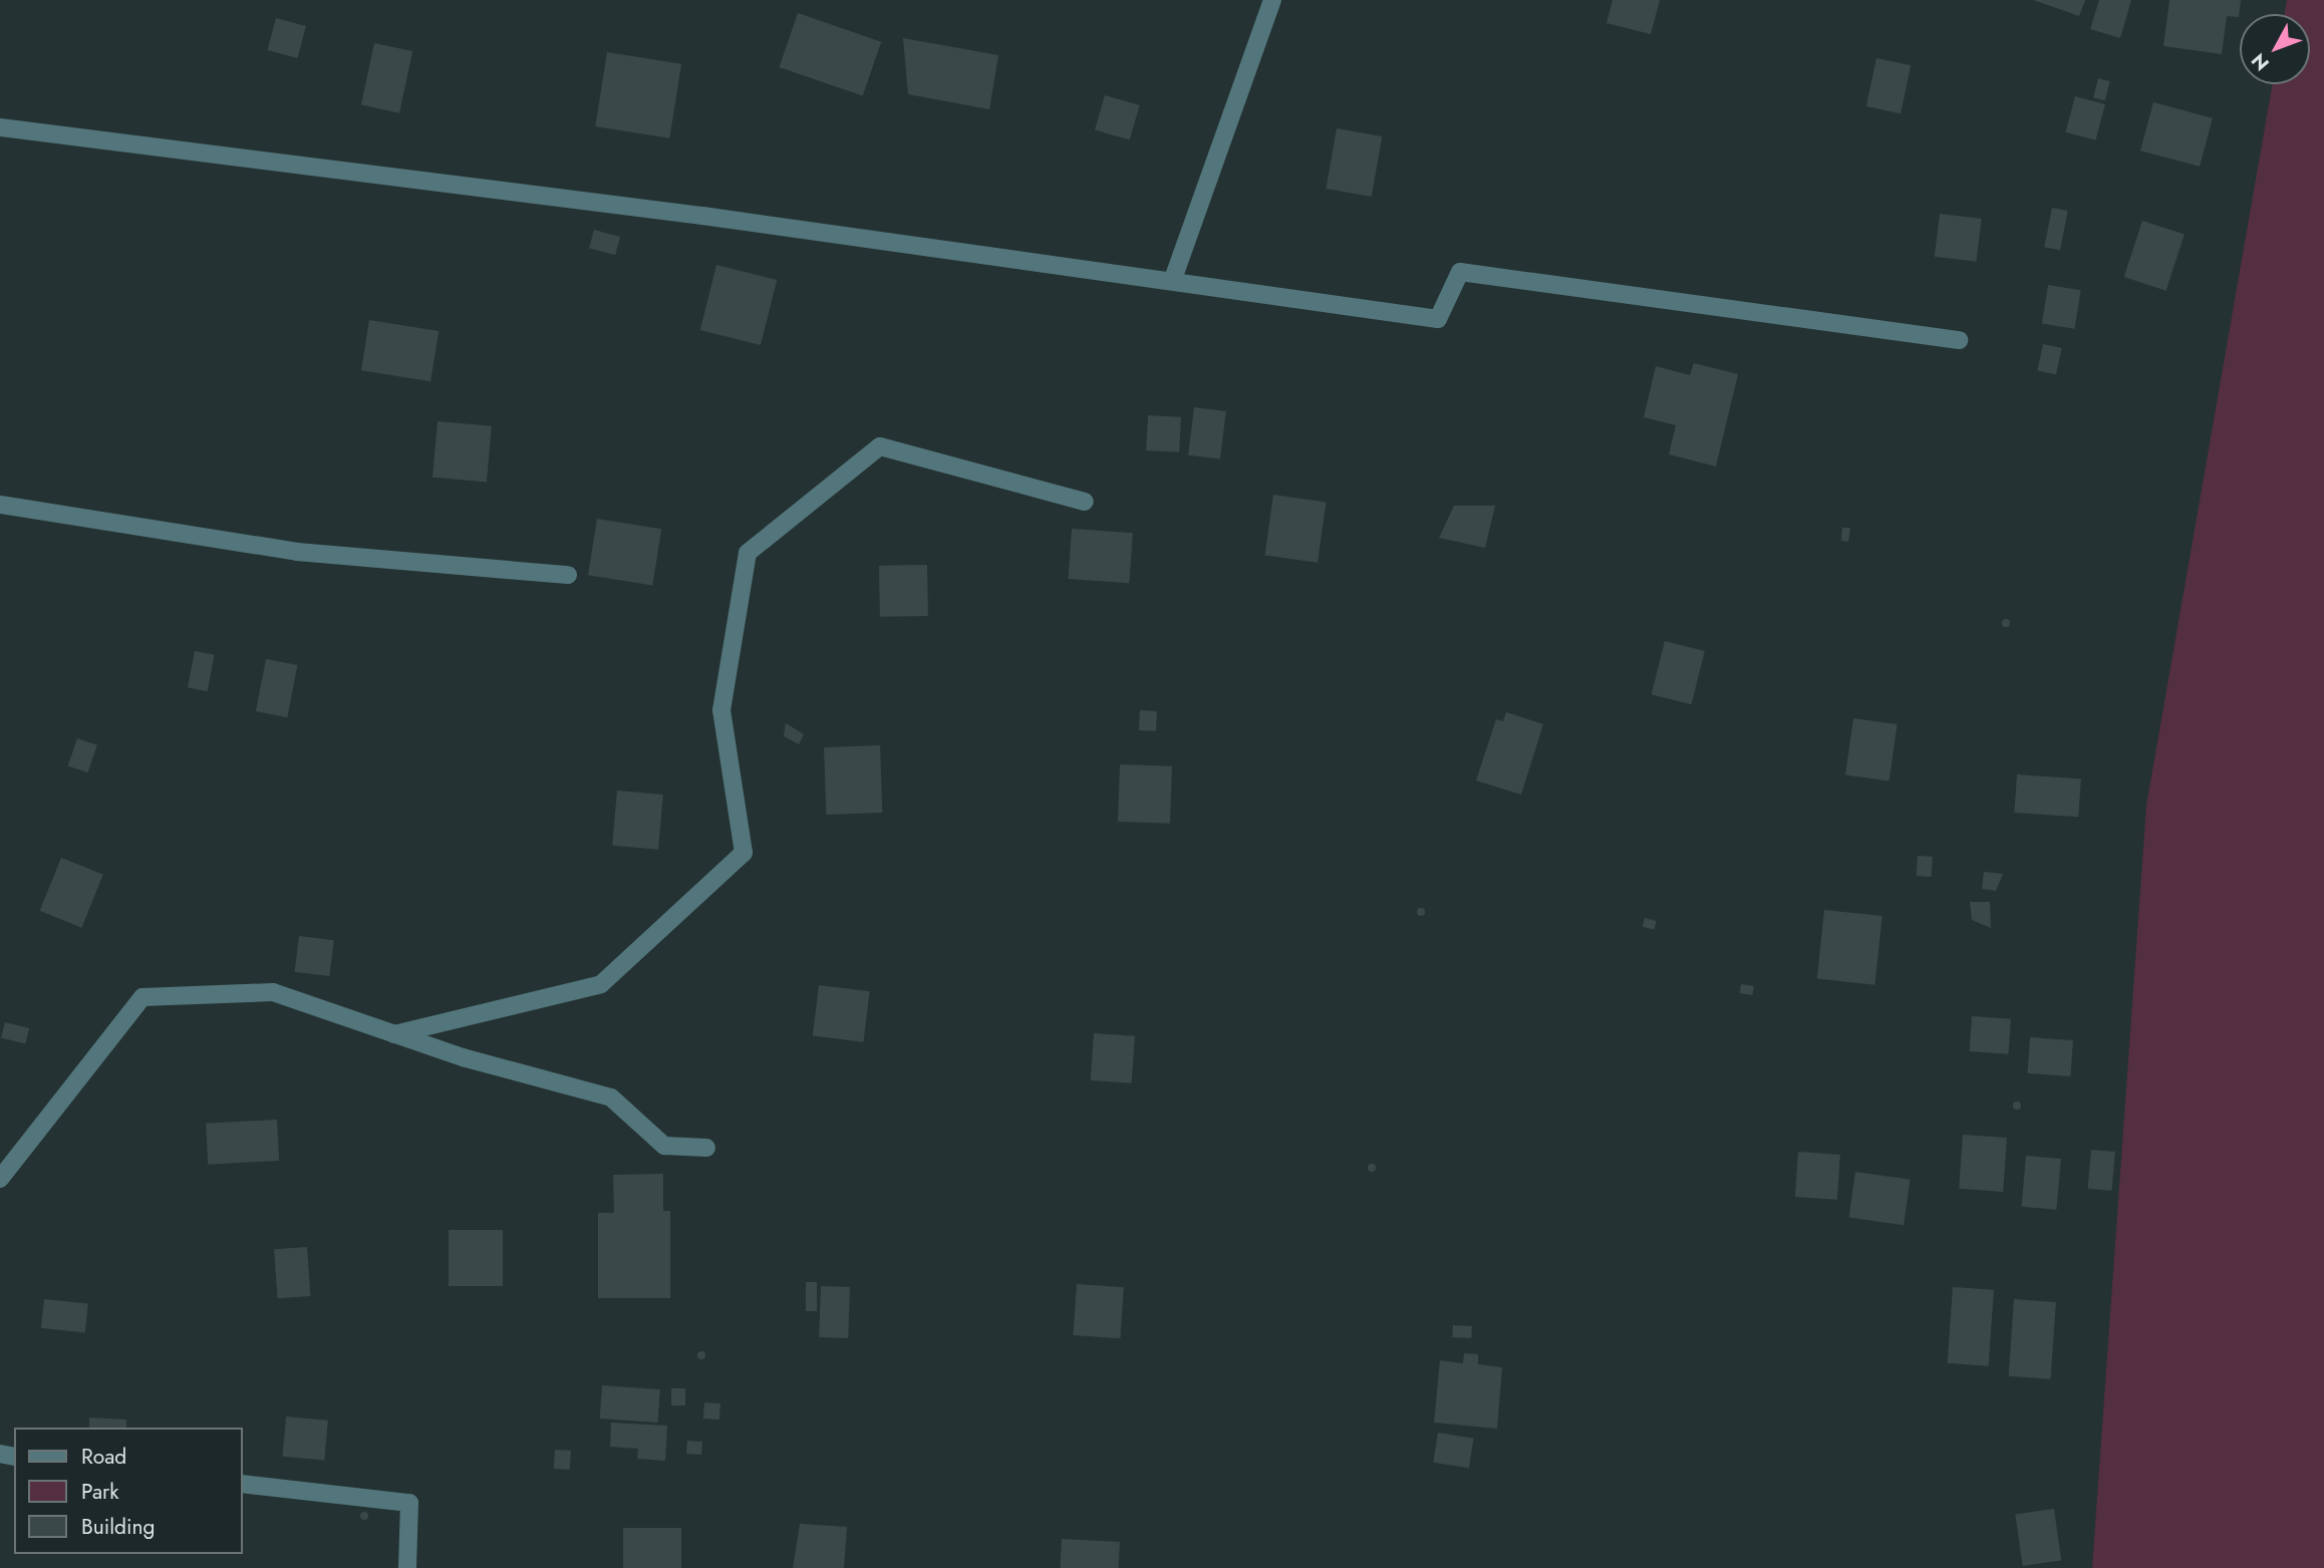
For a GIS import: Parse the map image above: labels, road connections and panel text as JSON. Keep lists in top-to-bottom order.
{
  "legend": ["Road", "Park", "Building"],
  "north": "bottom left"
}
